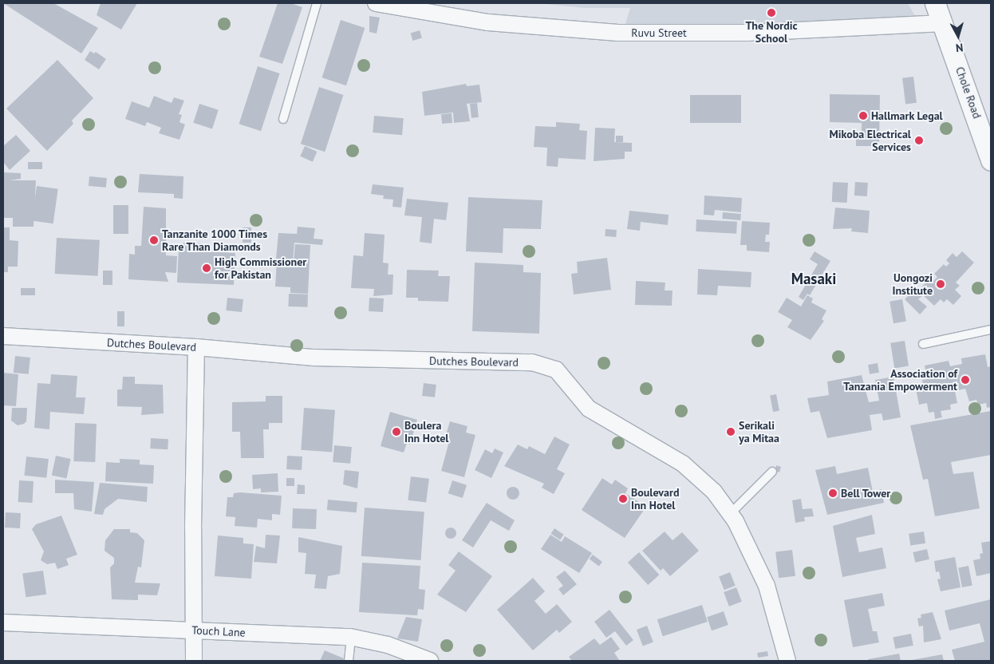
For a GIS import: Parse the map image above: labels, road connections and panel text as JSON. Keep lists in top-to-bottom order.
{
  "streets": {
    "street": [
      "Ruvu Street",
      "Chole Road",
      "Dutches Boulevard",
      "Touch Lane"
    ]
  },
  "crossings": [
    ["Ruvu Street", "Chole Road"]
  ],
  "districts": ["Masaki"],
  "places": [
    "The Nordic School",
    "Hallmark Legal",
    "Mikoba Electrical Services",
    "Tanzanite 1000 Times Rare Than Diamonds",
    "High Commissioner for Pakistan",
    "Uongozi Institute",
    "Association of Tanzania Empowerment",
    "Boulera Inn Hotel",
    "Serikali ya Mitaa",
    "Bell Tower",
    "Boulevard Inn Hotel"
  ],
  "north": "bottom"
}
